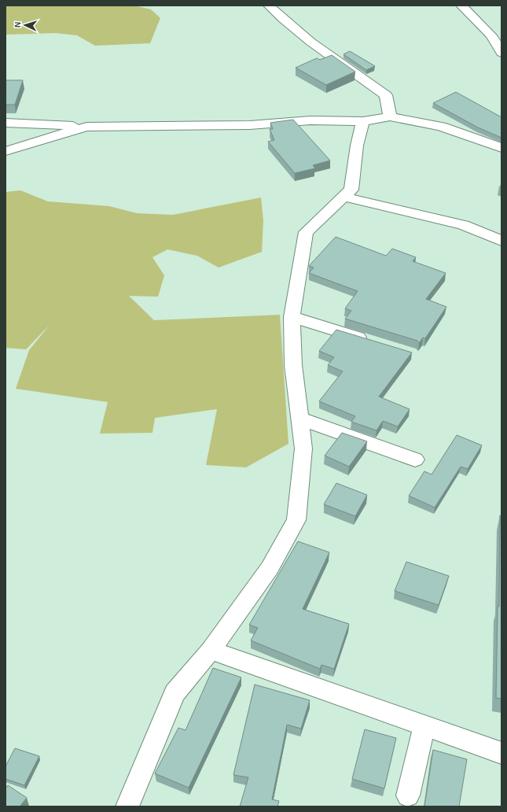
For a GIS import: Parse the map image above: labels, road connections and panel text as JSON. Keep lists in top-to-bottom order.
{
  "north": "left"
}
